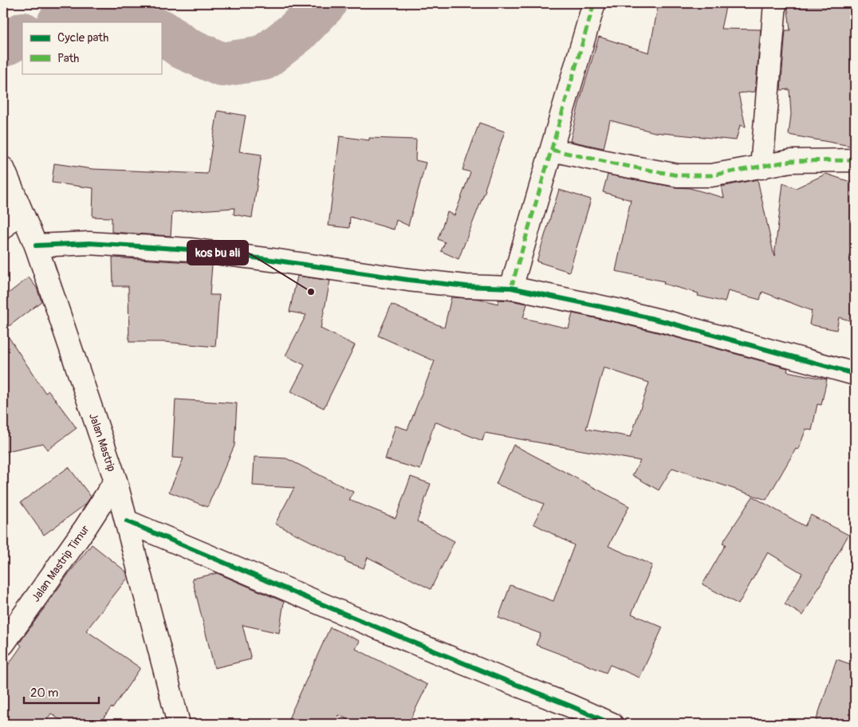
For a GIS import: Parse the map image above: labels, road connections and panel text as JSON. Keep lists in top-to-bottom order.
{
  "streets": {
    "street": ["Jalan Mastrip", "Jalan Mastrip Timur"]
  },
  "crossings": [
    ["Jalan Mastrip", "Jalan Mastrip Timur"]
  ],
  "places": ["kos bu ali"],
  "legend": ["Cycle path", "Path"],
  "scale_bar": "20 m"
}
